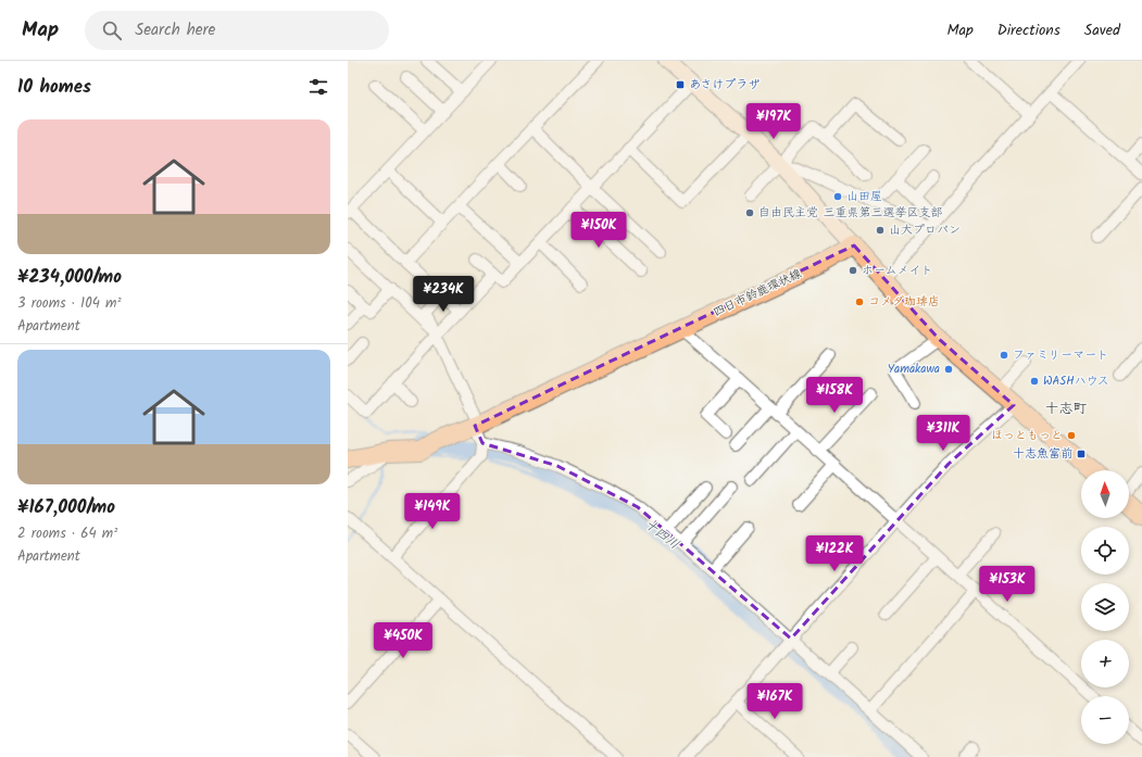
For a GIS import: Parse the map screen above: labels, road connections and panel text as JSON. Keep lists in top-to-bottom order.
{
  "streets": {
    "main road": ["四日市鈴鹿環状線"]
  },
  "districts": ["十志町"],
  "water": ["十四川"],
  "places": {
    "transit": ["あさけプラザ", "十志魚富前"],
    "other": [
      "山田屋",
      "自由民主党 三重県第三選挙区支部",
      "山大プロパン",
      "ホームメイト",
      "コメダ珈琲店",
      "ファミリーマート",
      "Yamakawa",
      "WASHハウス",
      "ほっともっと"
    ]
  },
  "north": "top",
  "page": {
    "header": "Map",
    "search": "Search here",
    "nav": ["Map", "Directions", "Saved"],
    "heading": "10 homes",
    "price": [
      "¥197K",
      "¥150K",
      "¥234K",
      "¥158K",
      "¥311K",
      "¥149K",
      "¥122K",
      "¥153K",
      "¥450K",
      "¥167K"
    ],
    "list": [
      {
        "name": "¥234,000/mo",
        "note": "3 rooms · 104 m² · Apartment"
      },
      {
        "name": "¥167,000/mo",
        "note": "2 rooms · 64 m² · Apartment"
      }
    ],
    "map_buttons": ["+", "−"]
  }
}
